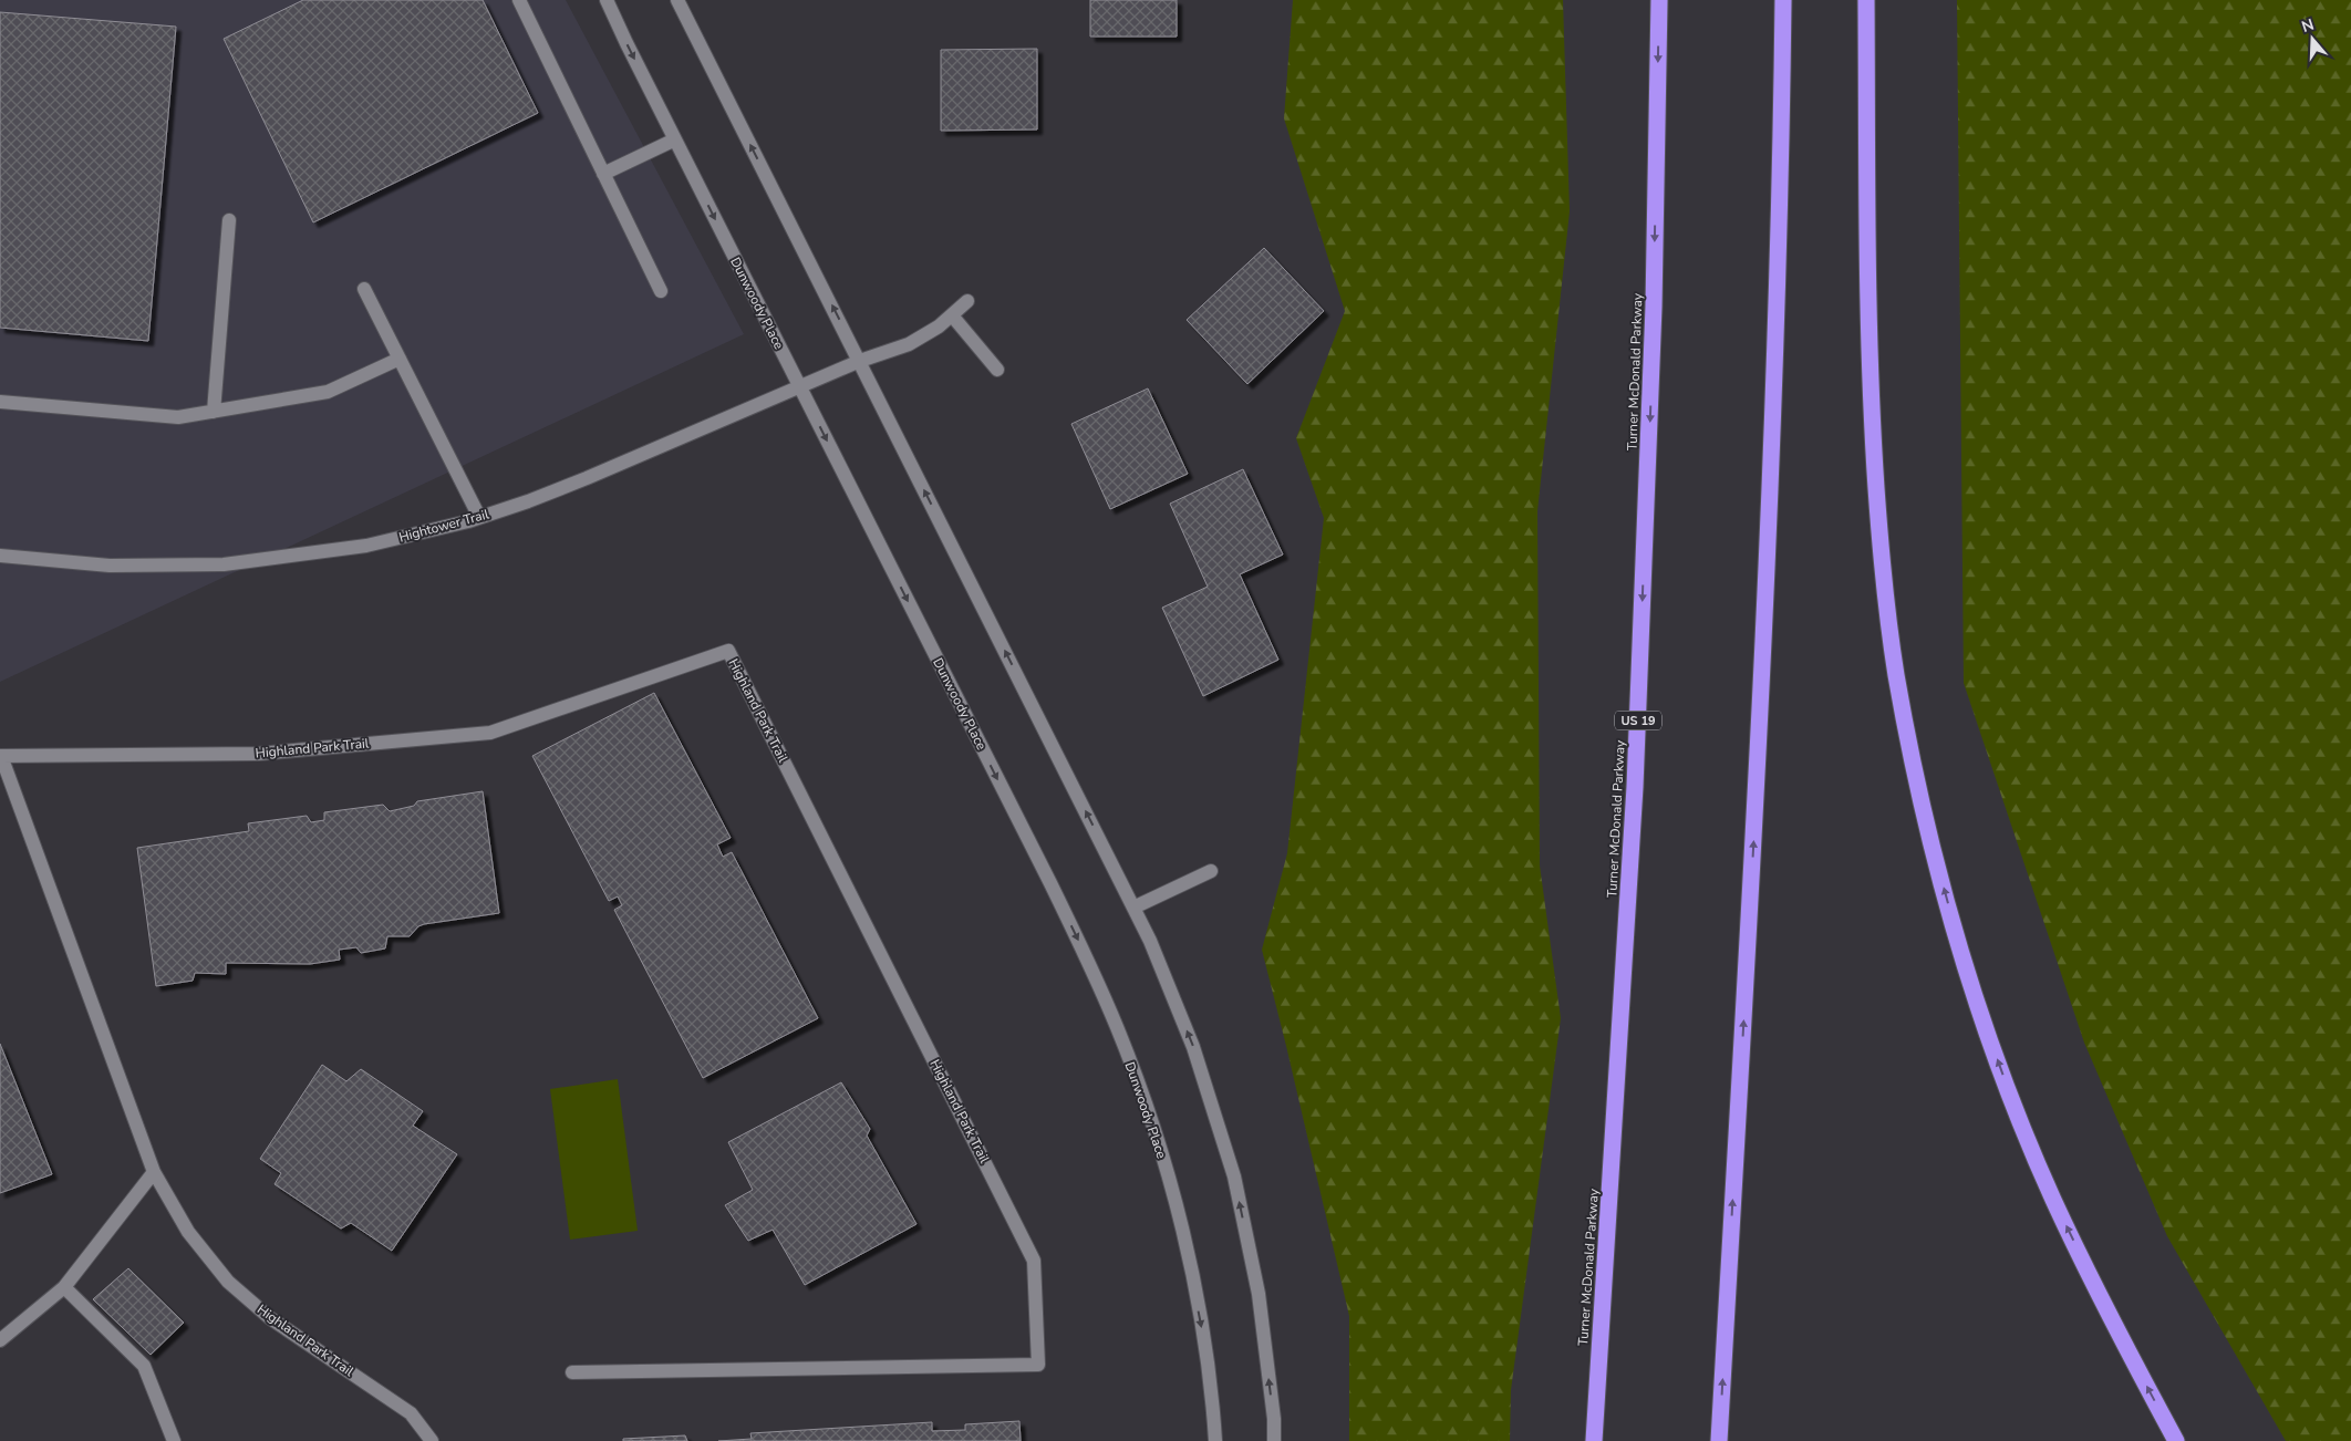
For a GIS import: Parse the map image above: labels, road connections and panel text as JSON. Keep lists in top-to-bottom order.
{
  "streets": {
    "highway": ["Turner McDonald Parkway", "US 19"],
    "street": ["Dunwoody Place", "Hightower Trail", "Highland Park Trail"]
  },
  "crossings": [
    ["Dunwoody Place", "Hightower Trail"]
  ],
  "north": "top"
}
